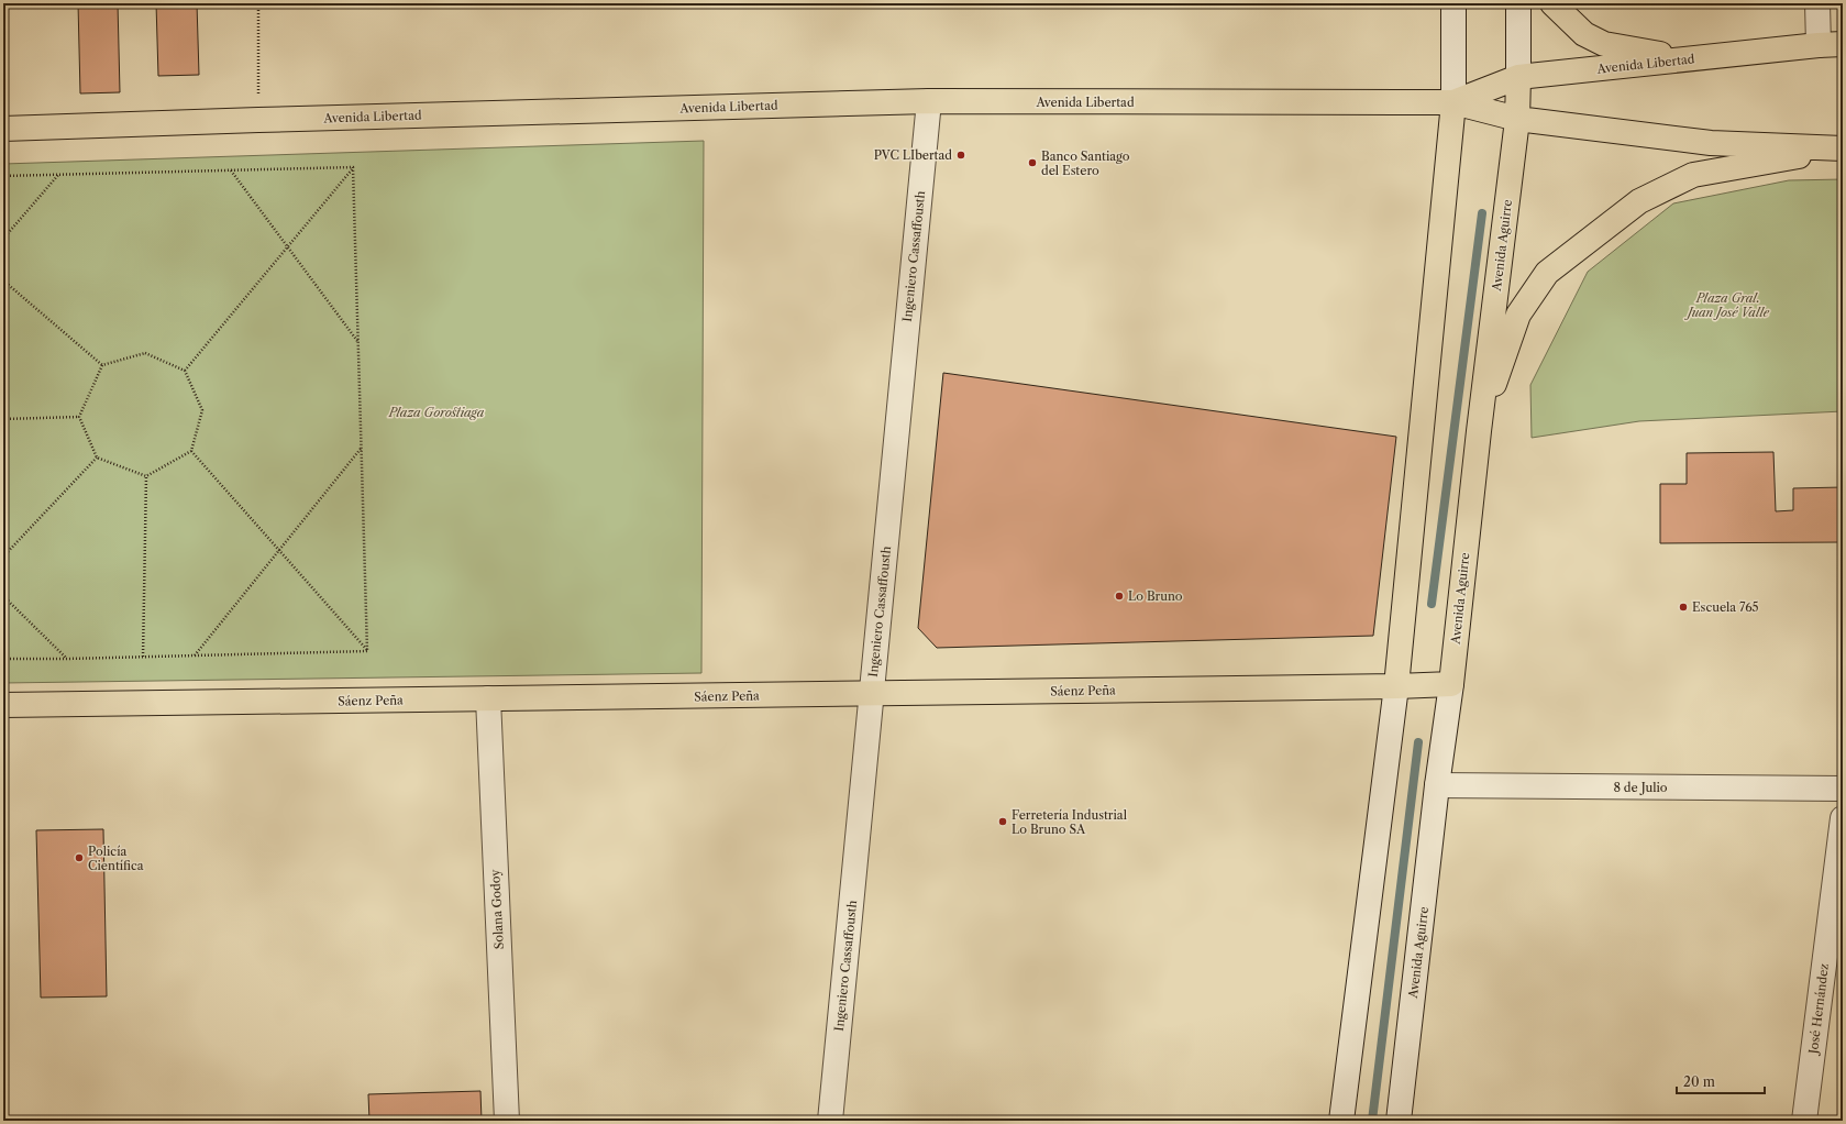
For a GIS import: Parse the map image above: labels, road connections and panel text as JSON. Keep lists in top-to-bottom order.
{
  "streets": {
    "main road": ["Avenida Libertad", "Avenida Aguirre", "Sáenz Peña"],
    "street": [
      "Ingeniero Cassaffousth",
      "8 de Julio",
      "Solana Godoy",
      "José Hernández"
    ]
  },
  "crossings": [
    ["Avenida Libertad", "Avenida Aguirre"],
    ["Avenida Libertad", "Ingeniero Cassaffousth"],
    ["Avenida Aguirre", "Sáenz Peña"],
    ["Avenida Aguirre", "8 de Julio"],
    ["Ingeniero Cassaffousth", "Sáenz Peña"],
    ["Sáenz Peña", "Solana Godoy"]
  ],
  "parks": ["Plaza Gral. Juan José Valle", "Plaza Gorostiaga"],
  "places": [
    "PVC LIbertad",
    "Banco Santiago del Estero",
    "Lo Bruno",
    "Escuela 765",
    "Ferretería Industrial Lo Bruno SA",
    "Policía Científica"
  ],
  "scale_bar": "20 m"
}
